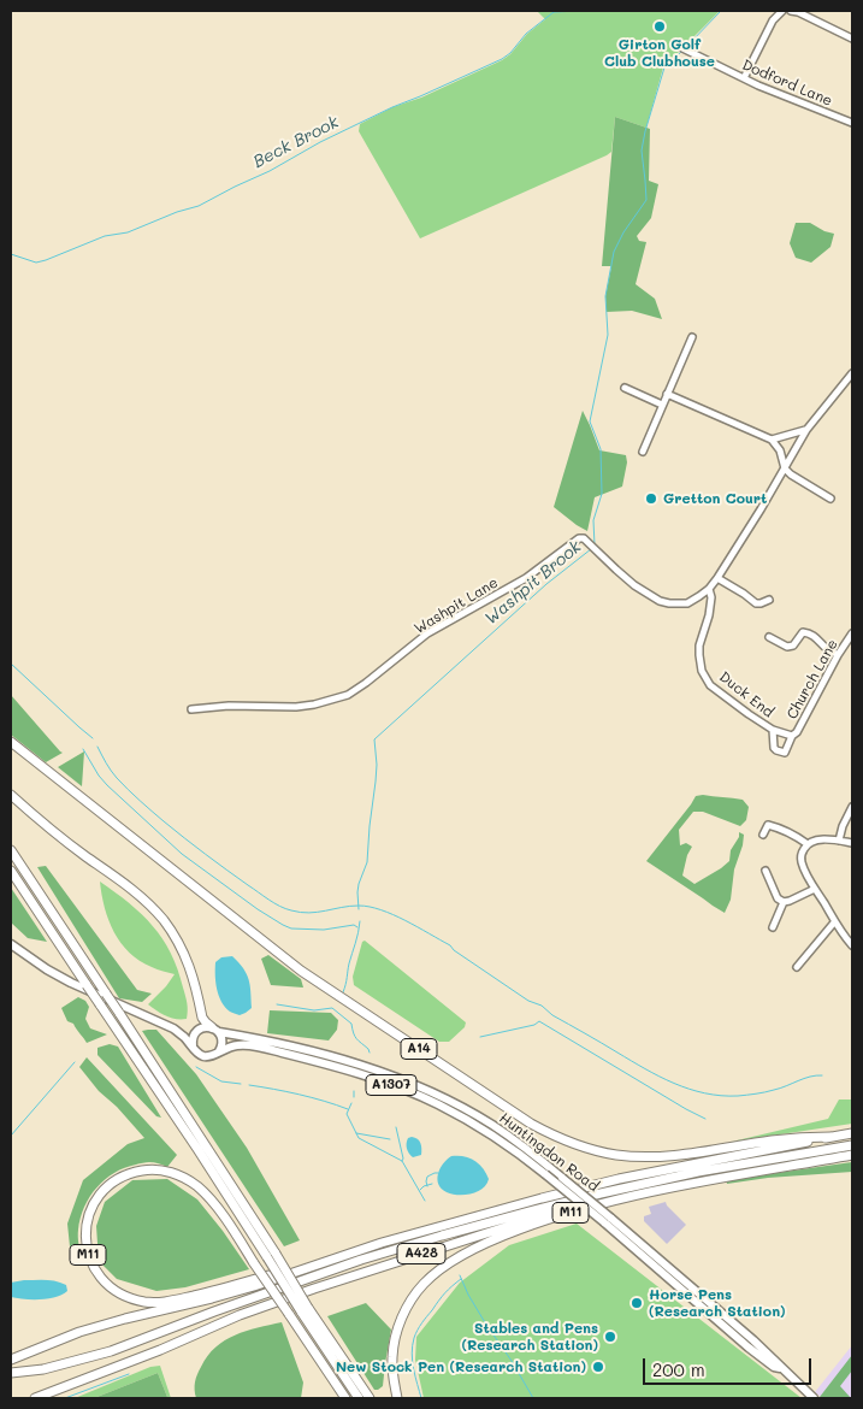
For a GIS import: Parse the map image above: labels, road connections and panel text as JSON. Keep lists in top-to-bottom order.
{
  "streets": {
    "highway": ["A14", "M11", "A428"],
    "main road": ["A1307", "Huntingdon Road"],
    "street": [
      "Dodford Lane",
      "Washpit Lane",
      "Church Lane",
      "Duck End"
    ]
  },
  "crossings": [
    ["Washpit Lane", "Duck End"],
    ["Church Lane", "Duck End"],
    ["A14", "M11"]
  ],
  "water": ["Beck Brook", "Washpit Brook"],
  "places": [
    "Girton Golf Club Clubhouse",
    "Gretton Court",
    "Horse Pens (Research Station)",
    "Stables and Pens (Research Station)",
    "New Stock Pen (Research Station)"
  ],
  "scale_bar": "200 m"
}
